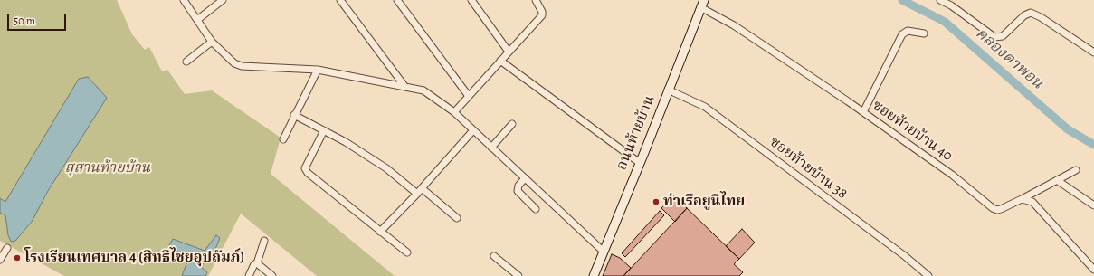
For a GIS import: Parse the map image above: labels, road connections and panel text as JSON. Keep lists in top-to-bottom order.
{
  "streets": {
    "street": ["ซอยท้ายบ้าน 40", "ถนนท้ายบ้าน", "ซอยท้ายบ้าน 38"]
  },
  "crossings": [
    ["ซอยท้ายบ้าน 40", "ถนนท้ายบ้าน"],
    ["ถนนท้ายบ้าน", "ซอยท้ายบ้าน 38"]
  ],
  "water": ["คลองตาพอน"],
  "parks": ["สุสานท้ายบ้าน"],
  "places": ["ท่าเรือยูนิไทย", "โรงเรียนเทศบาล 4 (สิทธิไชยอุปถัมภ์)"],
  "scale_bar": "50 m"
}
